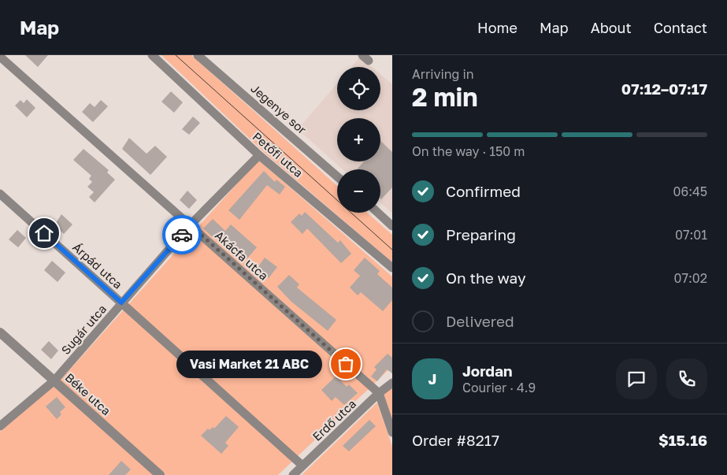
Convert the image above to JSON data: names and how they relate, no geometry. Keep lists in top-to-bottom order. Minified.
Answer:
{"streets":{"street":["Jegenye sor","Petőfi utca","Akácfa utca","Árpád utca","Sugár utca","Béke utca","Erdő utca"]},"crossings":[["Petőfi utca","Sugár utca"],["Akácfa utca","Sugár utca"],["Akácfa utca","Erdő utca"],["Árpád utca","Sugár utca"],["Árpád utca","Erdő utca"],["Sugár utca","Béke utca"]],"places":["Vasi Market 21 ABC"],"page":{"header":"Map","nav":["Home","Map","About","Contact"],"heading":["2 min","Arriving in","07:12–07:17"],"panel":["Jordan","Courier · 4.9","Order #8217","$15.16"],"map_buttons":["+","−"],"bar":"On the way · 150 m","list":[["Confirmed","06:45"],["Preparing","07:01"],["On the way","07:02"],"Delivered"],"bubble":"Vasi Market 21 ABC","round":"J"}}
